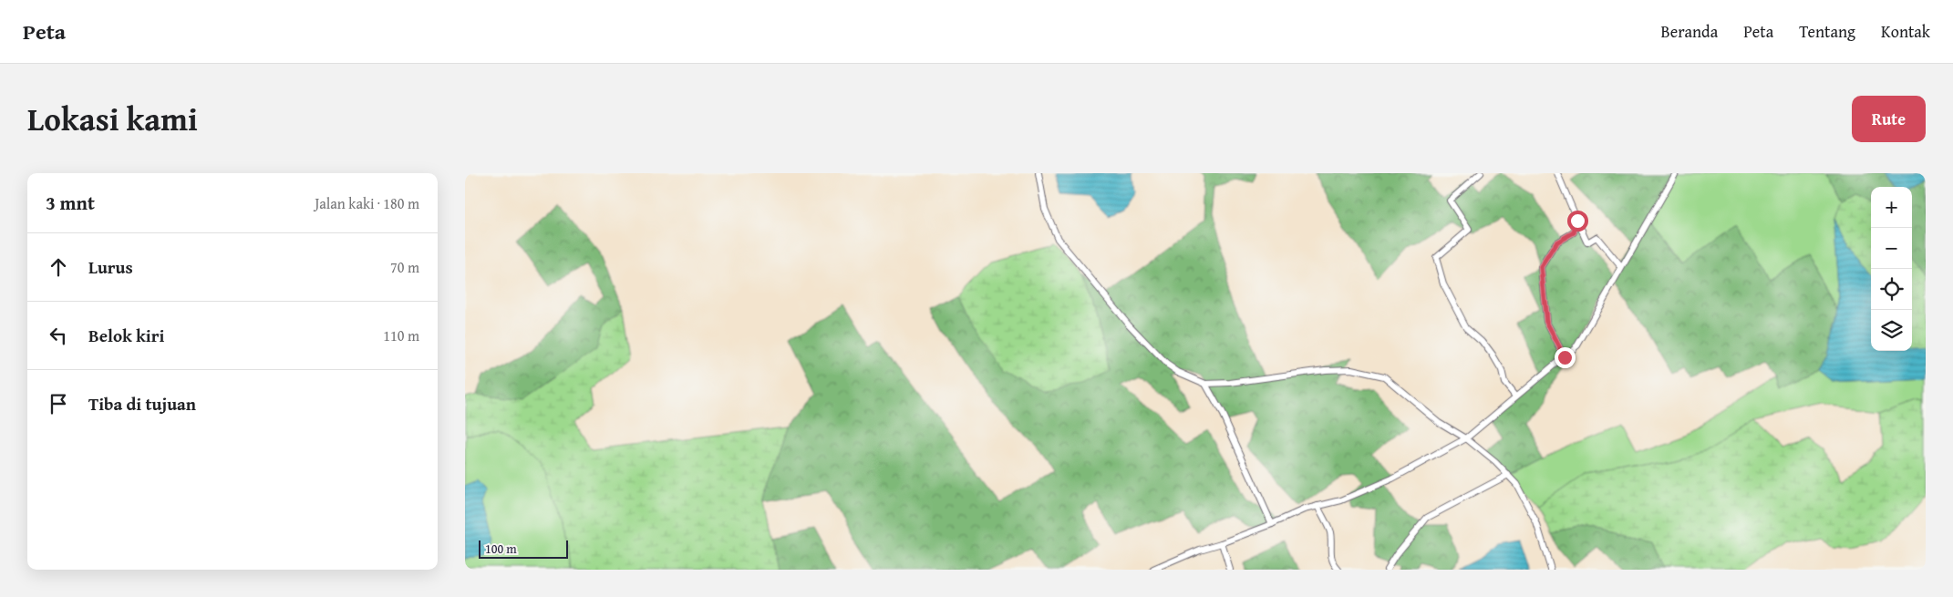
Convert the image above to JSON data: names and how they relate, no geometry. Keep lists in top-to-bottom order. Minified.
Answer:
{"scale_bar":"100 m","page":{"header":"Peta","nav":["Beranda","Peta","Tentang","Kontak"],"title":"Lokasi kami","buttons":"Rute","heading":["3 mnt","Jalan kaki · 180 m"],"map_buttons":["+","−"],"list":[["Lurus","70 m"],["Belok kiri","110 m"],"Tiba di tujuan"],"scale":"100 m"}}
